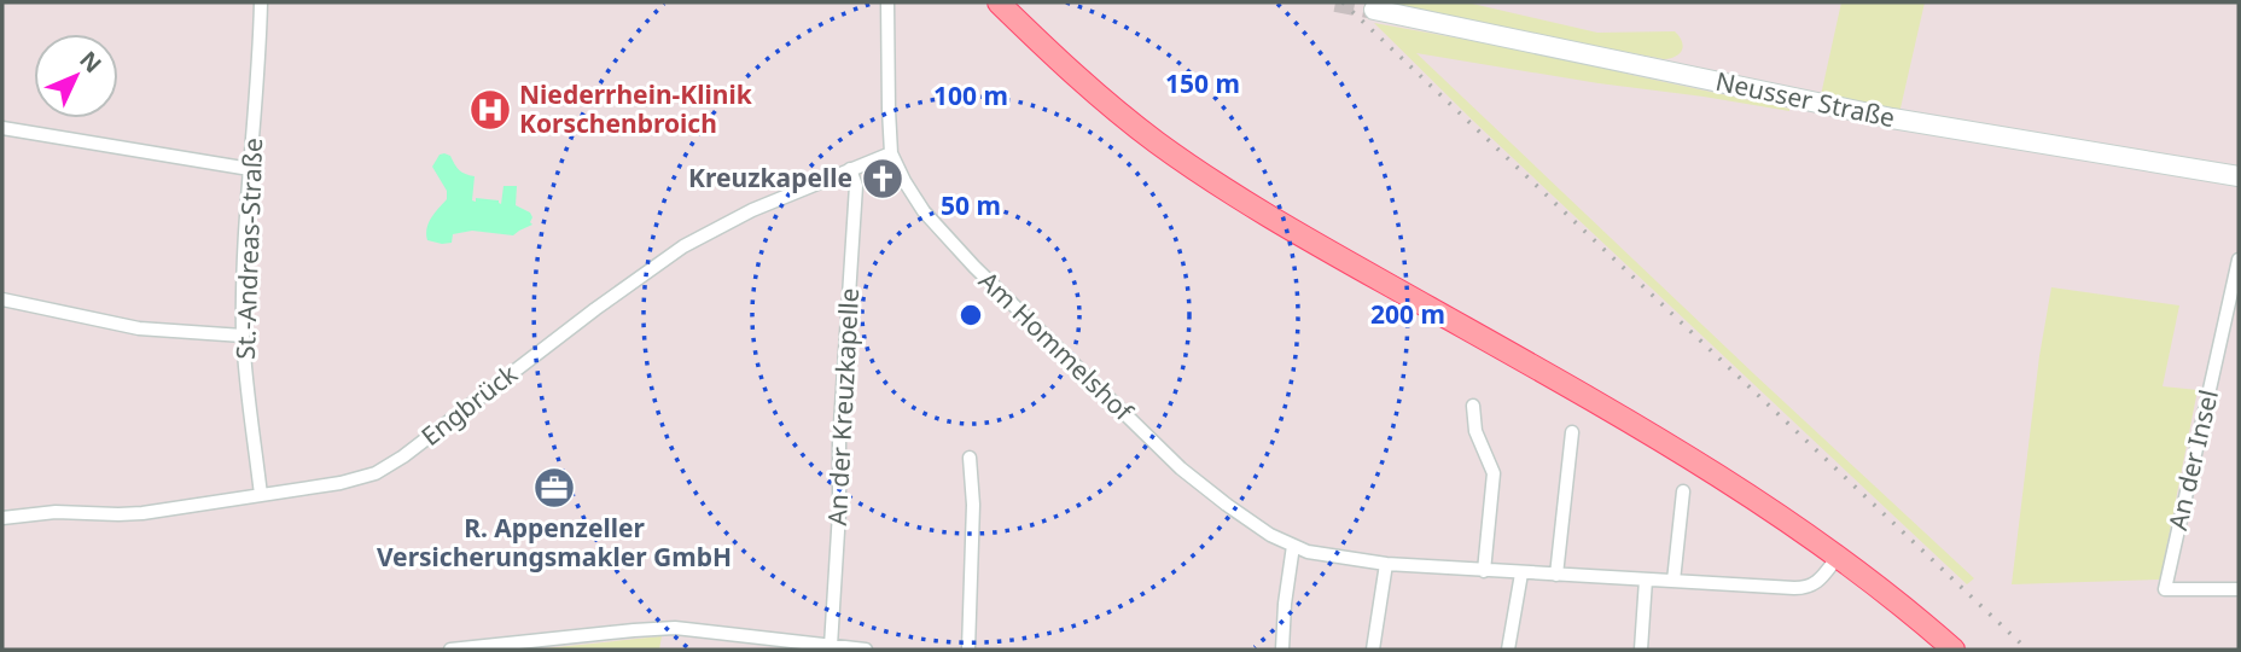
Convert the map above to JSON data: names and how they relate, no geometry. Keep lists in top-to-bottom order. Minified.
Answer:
{"streets":{"street":["Neusser Straße","St.-Andreas-Straße","Am Hommelshof","Engbrück","An der Kreuzkapelle","An der Insel"]},"crossings":[["St.-Andreas-Straße","Engbrück"],["Am Hommelshof","Engbrück"],["Engbrück","An der Kreuzkapelle"]],"places":{"hospital":["Niederrhein-Klinik Korschenbroich"],"church":["Kreuzkapelle"],"office":["R. Appenzeller Versicherungsmakler GmbH"]},"north":"top right","rings":["150 m","100 m","50 m","200 m"]}
